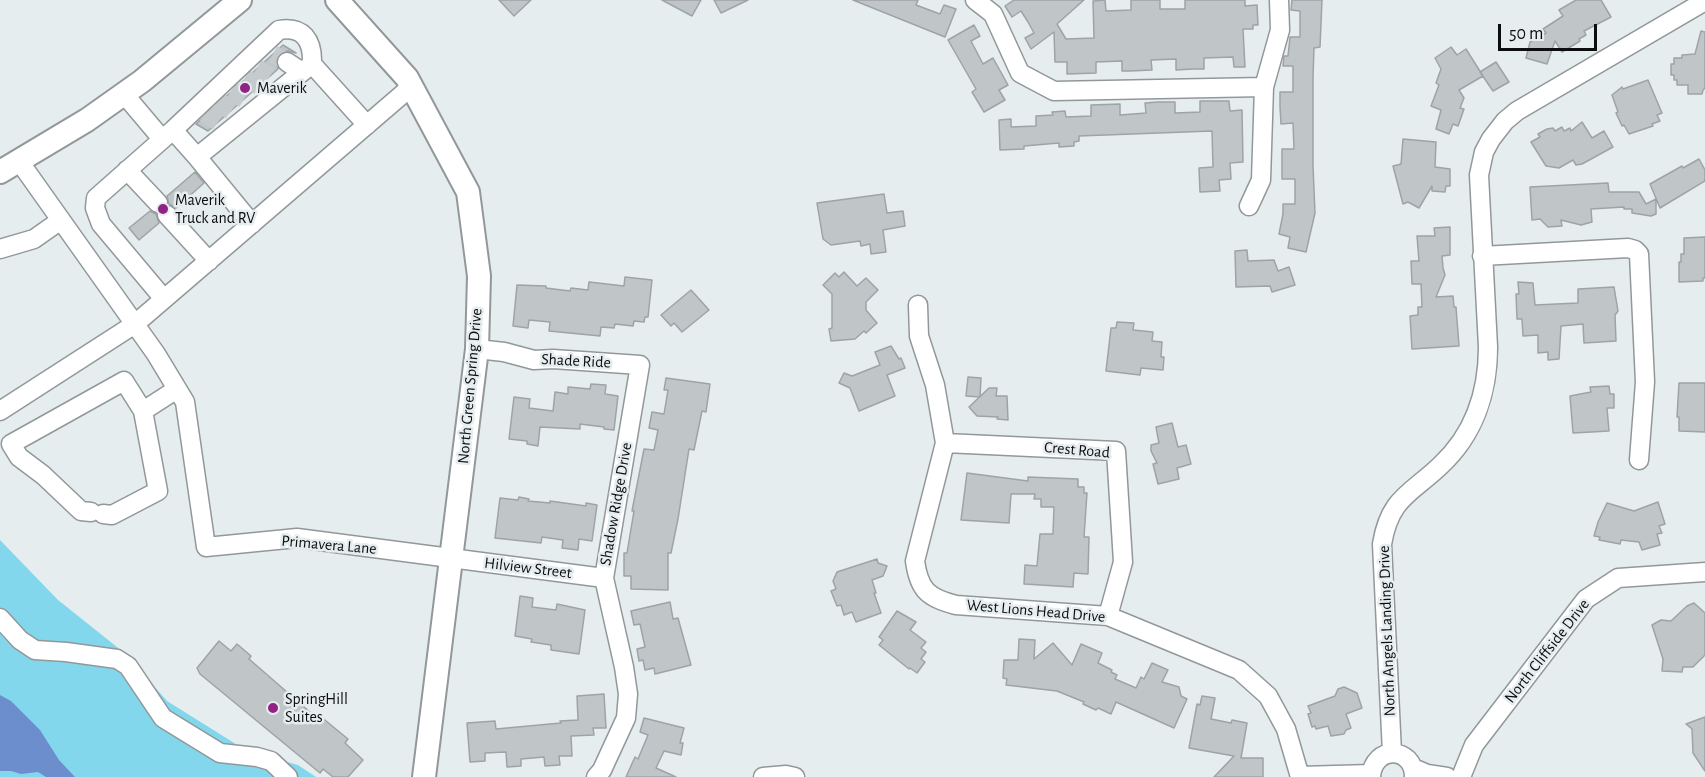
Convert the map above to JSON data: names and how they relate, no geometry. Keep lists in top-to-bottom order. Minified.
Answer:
{"streets":{"main road":["North Green Spring Drive"],"street":["Shade Ride","Crest Road","Shadow Ridge Drive","Primavera Lane","Hilview Street","West Lions Head Drive","North Angels Landing Drive","North Cliffside Drive"]},"crossings":[["Shade Ride","North Green Spring Drive"],["Shade Ride","Shadow Ridge Drive"],["North Green Spring Drive","Primavera Lane"],["North Green Spring Drive","Hilview Street"],["Crest Road","West Lions Head Drive"],["Shadow Ridge Drive","Hilview Street"],["Primavera Lane","Hilview Street"]],"places":["Maverik","Maverik Truck and RV","SpringHill Suites"],"scale_bar":"50 m"}
